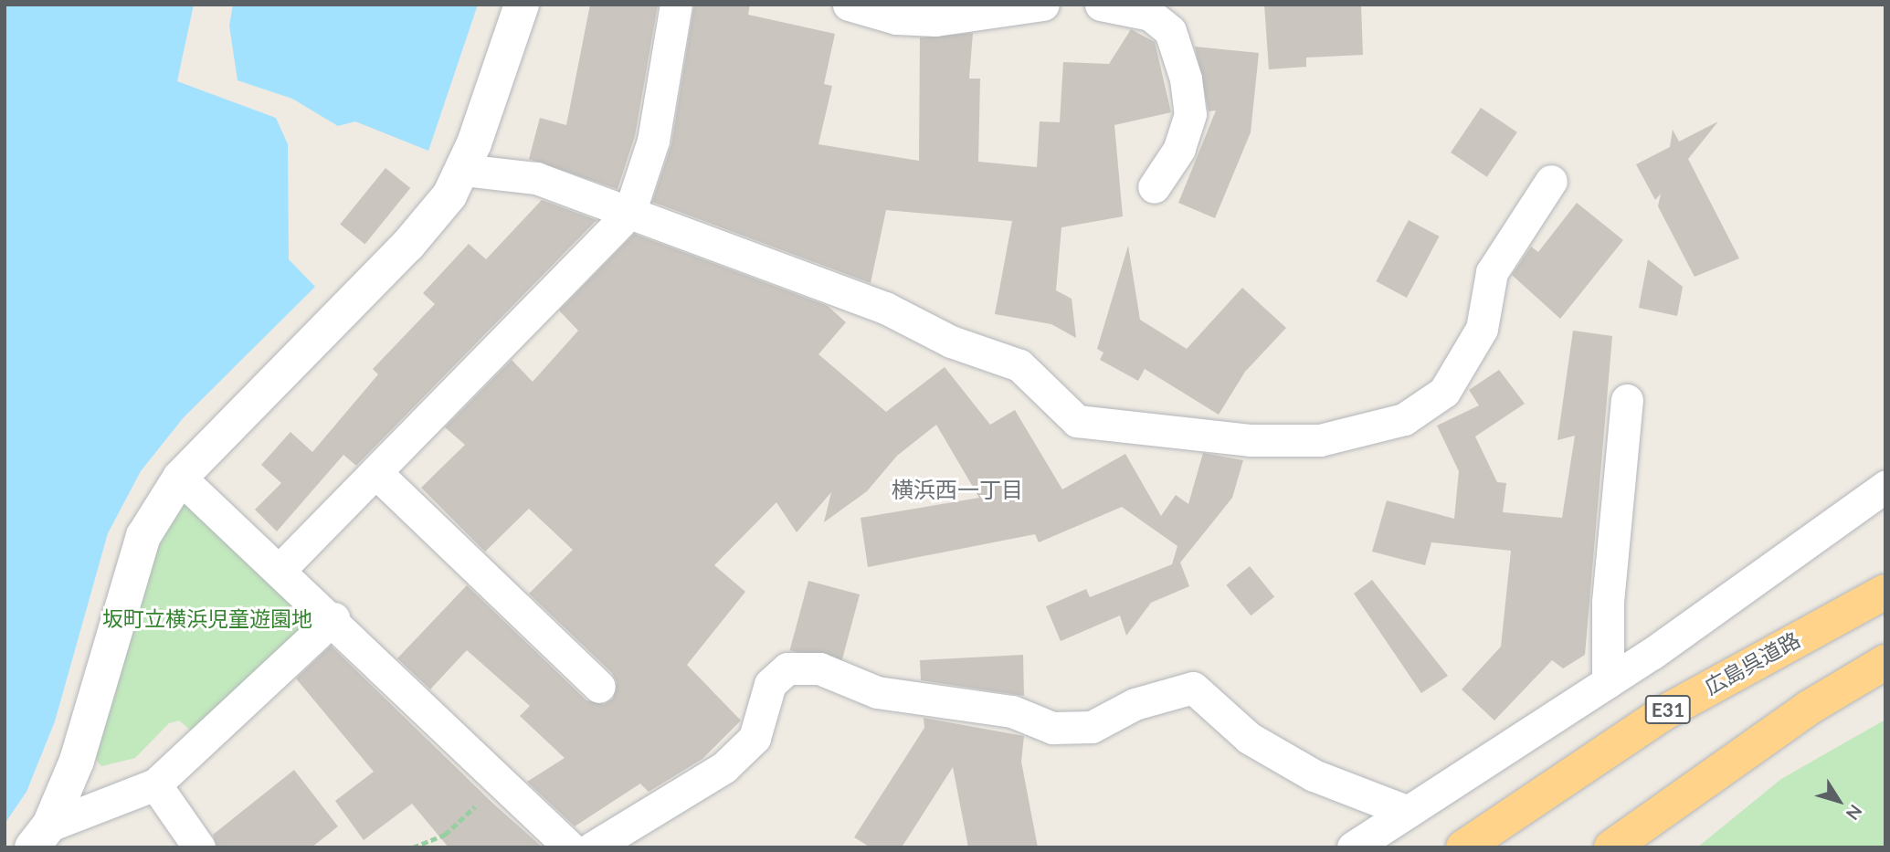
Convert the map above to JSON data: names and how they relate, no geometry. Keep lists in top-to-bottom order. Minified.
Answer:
{"streets":{"highway":["広島呉道路","E31"]},"districts":["横浜西一丁目"],"parks":["坂町立横浜児童遊園地"],"north":"bottom right"}
